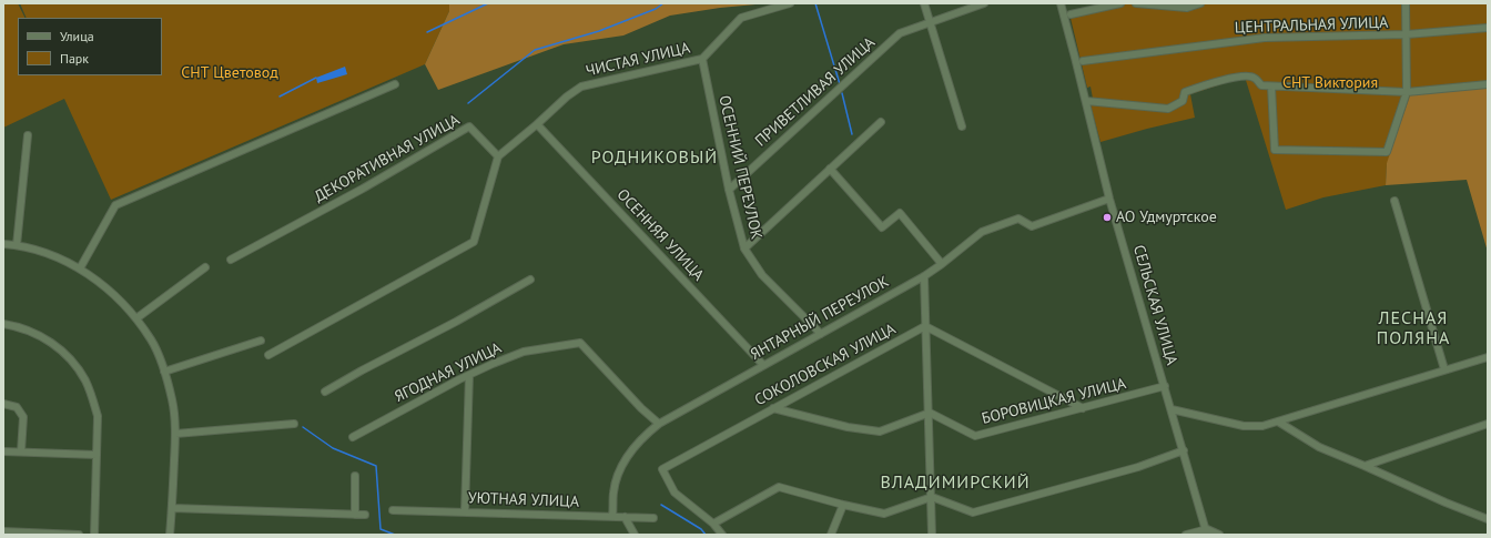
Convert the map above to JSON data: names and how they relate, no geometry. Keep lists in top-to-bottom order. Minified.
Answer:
{"streets":{"street":["ЦЕНТРАЛЬНАЯ УЛИЦА","ЧИСТАЯ УЛИЦА","ПРИВЕТЛИВАЯ УЛИЦА","ДЕКОРАТИВНАЯ УЛИЦА","ОСЕННИЙ ПЕРЕУЛОК","ОСЕННЯЯ УЛИЦА","СЕЛЬСКАЯ УЛИЦА","ЯНТАРНЫЙ ПЕРЕУЛОК","СОКОЛОВСКАЯ УЛИЦА","ЯГОДНАЯ УЛИЦА","БОРОВИЦКАЯ УЛИЦА","УЮТНАЯ УЛИЦА"]},"crossings":[["ЧИСТАЯ УЛИЦА","ДЕКОРАТИВНАЯ УЛИЦА"],["ЧИСТАЯ УЛИЦА","ОСЕННИЙ ПЕРЕУЛОК"],["ЧИСТАЯ УЛИЦА","ОСЕННЯЯ УЛИЦА"],["ПРИВЕТЛИВАЯ УЛИЦА","ОСЕННИЙ ПЕРЕУЛОК"],["ОСЕННИЙ ПЕРЕУЛОК","ЯНТАРНЫЙ ПЕРЕУЛОК"],["ОСЕННЯЯ УЛИЦА","ЯНТАРНЫЙ ПЕРЕУЛОК"],["СЕЛЬСКАЯ УЛИЦА","ЯНТАРНЫЙ ПЕРЕУЛОК"],["СЕЛЬСКАЯ УЛИЦА","БОРОВИЦКАЯ УЛИЦА"],["ЯНТАРНЫЙ ПЕРЕУЛОК","ЯГОДНАЯ УЛИЦА"],["ЯНТАРНЫЙ ПЕРЕУЛОК","УЮТНАЯ УЛИЦА"]],"districts":["РОДНИКОВЫЙ","ЛЕСНАЯ ПОЛЯНА","ВЛАДИМИРСКИЙ"],"parks":["СНТ Цветовод","СНТ Виктория"],"places":["АО Удмуртское"],"legend":["Улица","Парк"]}
